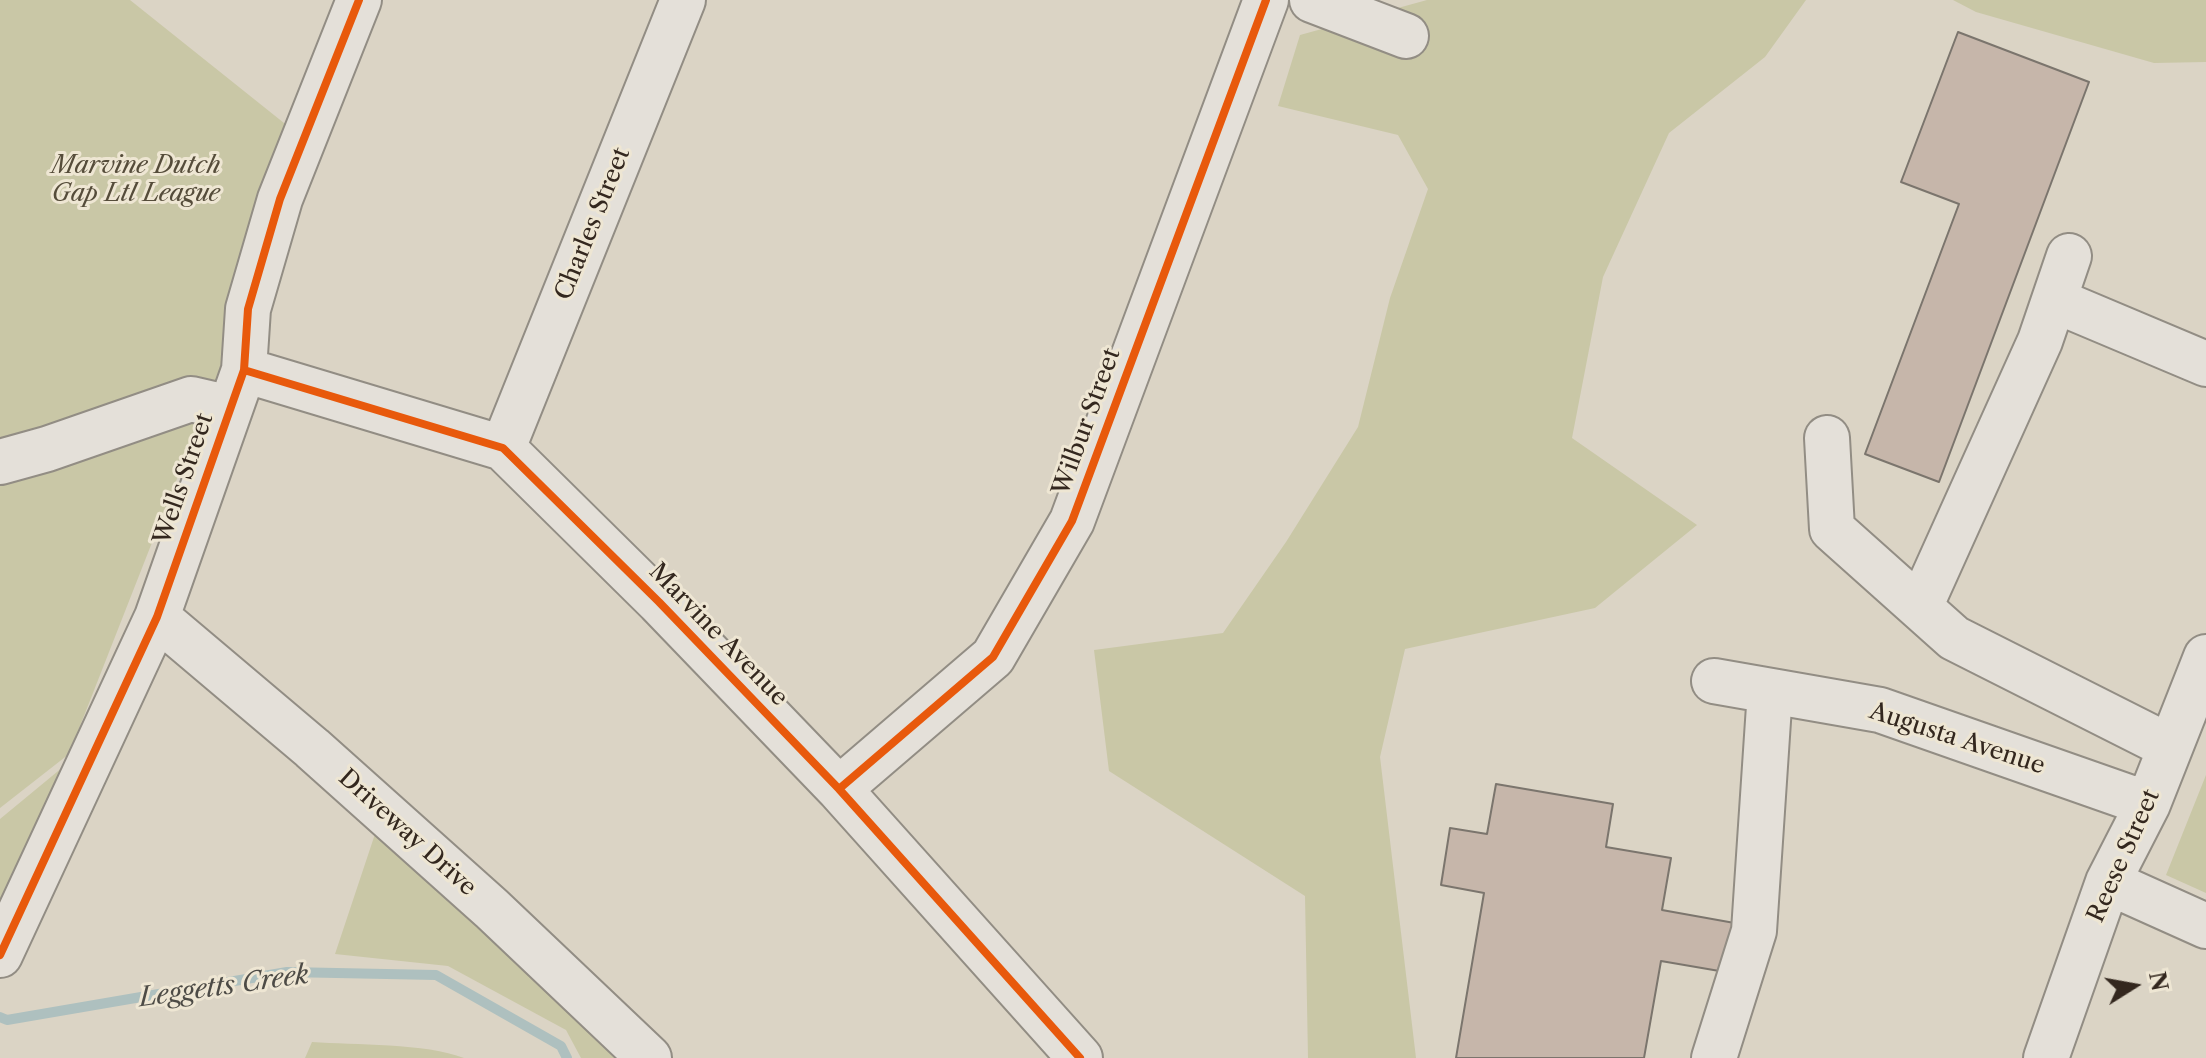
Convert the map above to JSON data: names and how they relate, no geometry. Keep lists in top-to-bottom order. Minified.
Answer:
{"streets":{"street":["Charles Street","Wilbur Street","Wells Street","Marvine Avenue","Augusta Avenue","Driveway Drive","Reese Street"]},"crossings":[["Charles Street","Marvine Avenue"],["Wilbur Street","Marvine Avenue"],["Wells Street","Marvine Avenue"],["Wells Street","Driveway Drive"],["Augusta Avenue","Reese Street"]],"water":["Leggetts Creek"],"parks":["Marvine Dutch Gap Ltl League"],"north":"right"}
